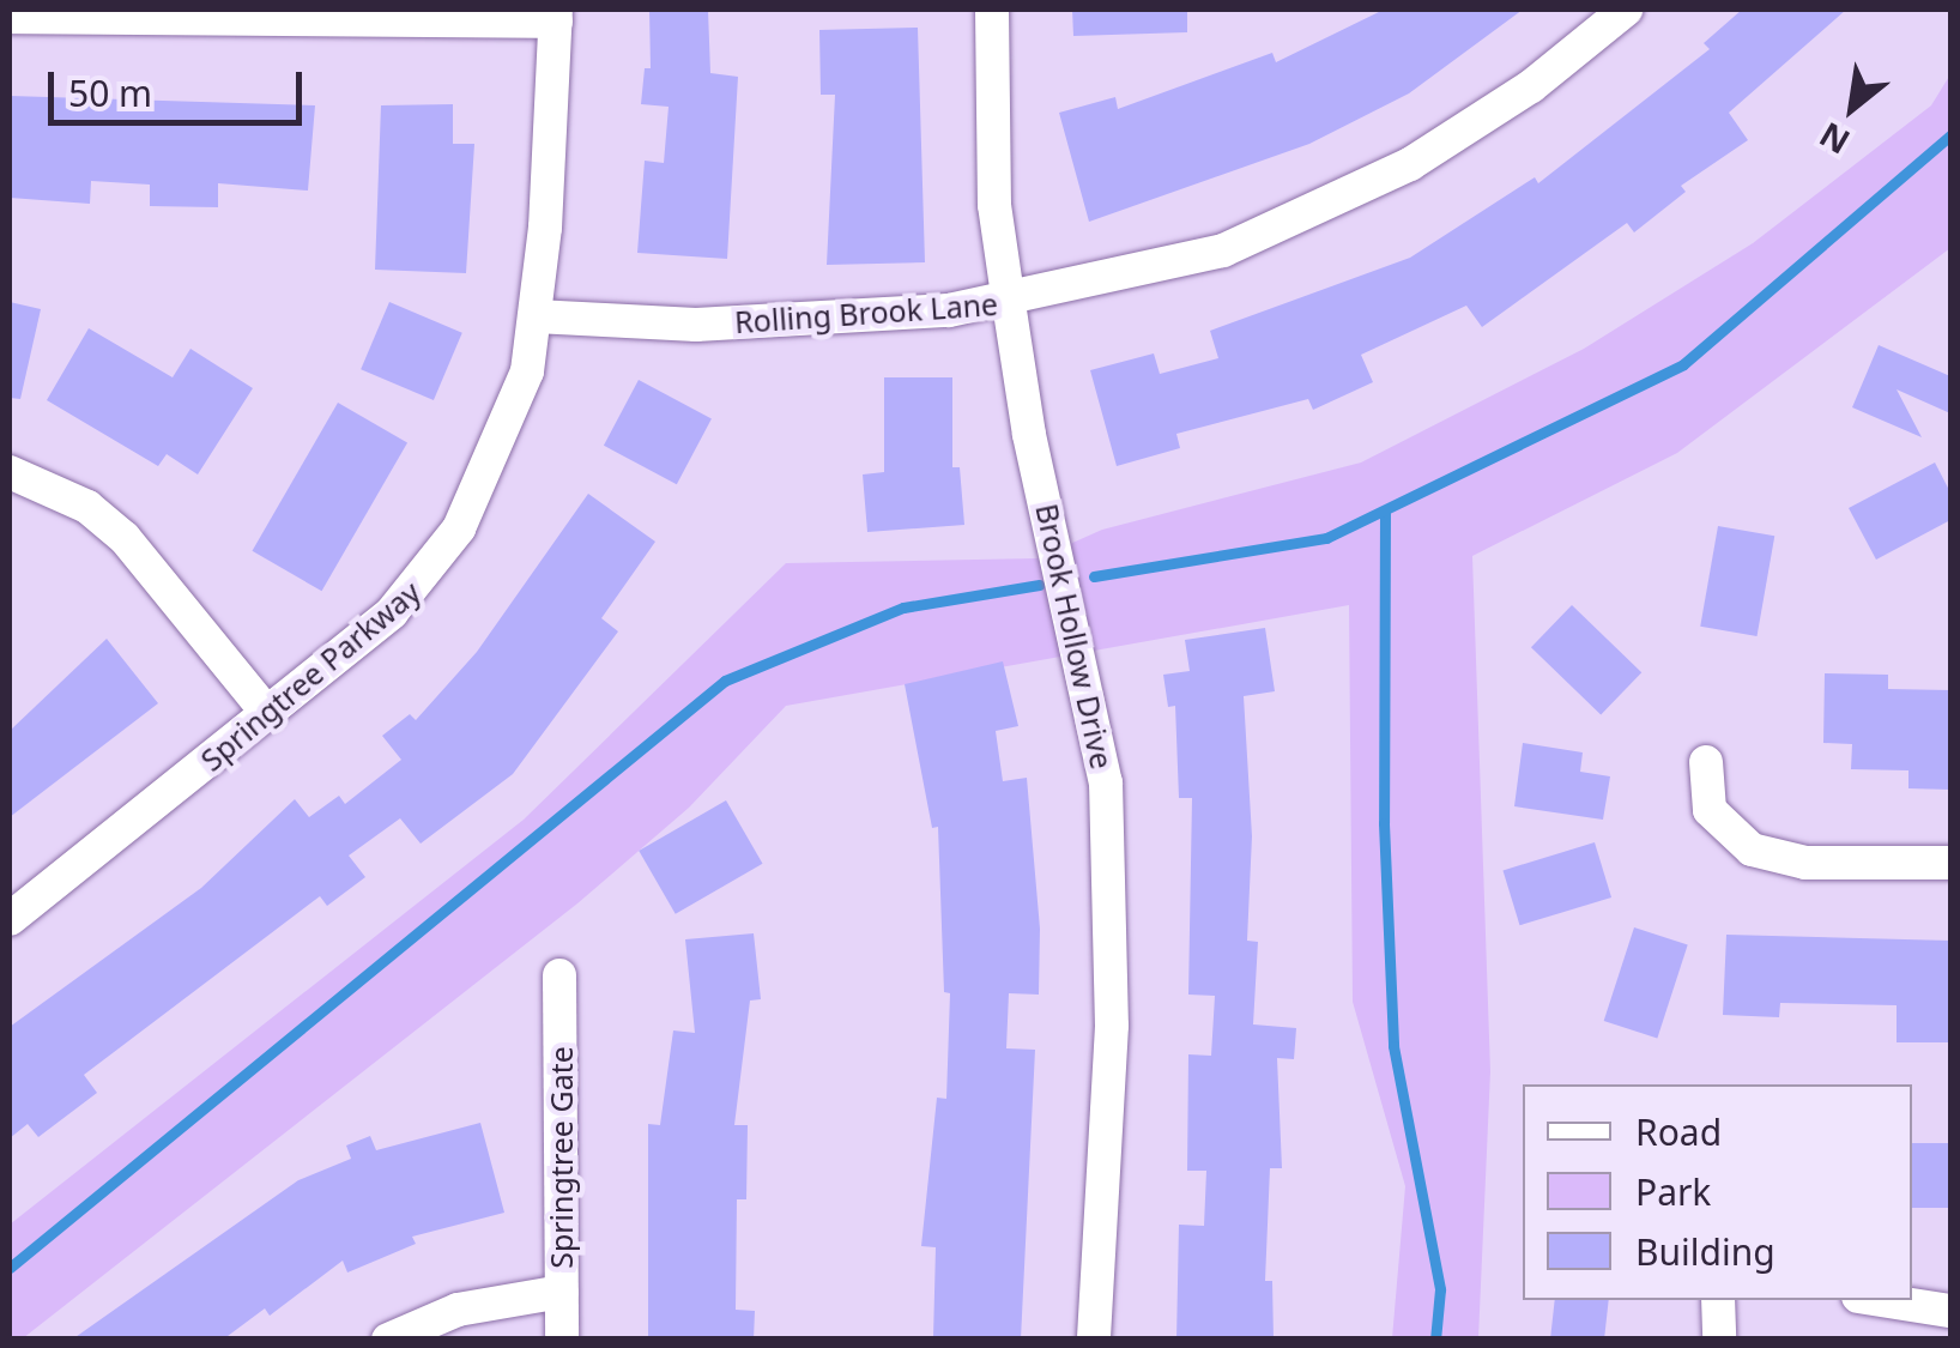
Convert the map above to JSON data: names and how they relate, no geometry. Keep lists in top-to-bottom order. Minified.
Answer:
{"streets":{"street":["Rolling Brook Lane","Brook Hollow Drive","Springtree Parkway","Springtree Gate"]},"crossings":[["Rolling Brook Lane","Brook Hollow Drive"],["Rolling Brook Lane","Springtree Parkway"]],"legend":["Road","Park","Building"],"scale_bar":"50 m","north":"bottom left"}
